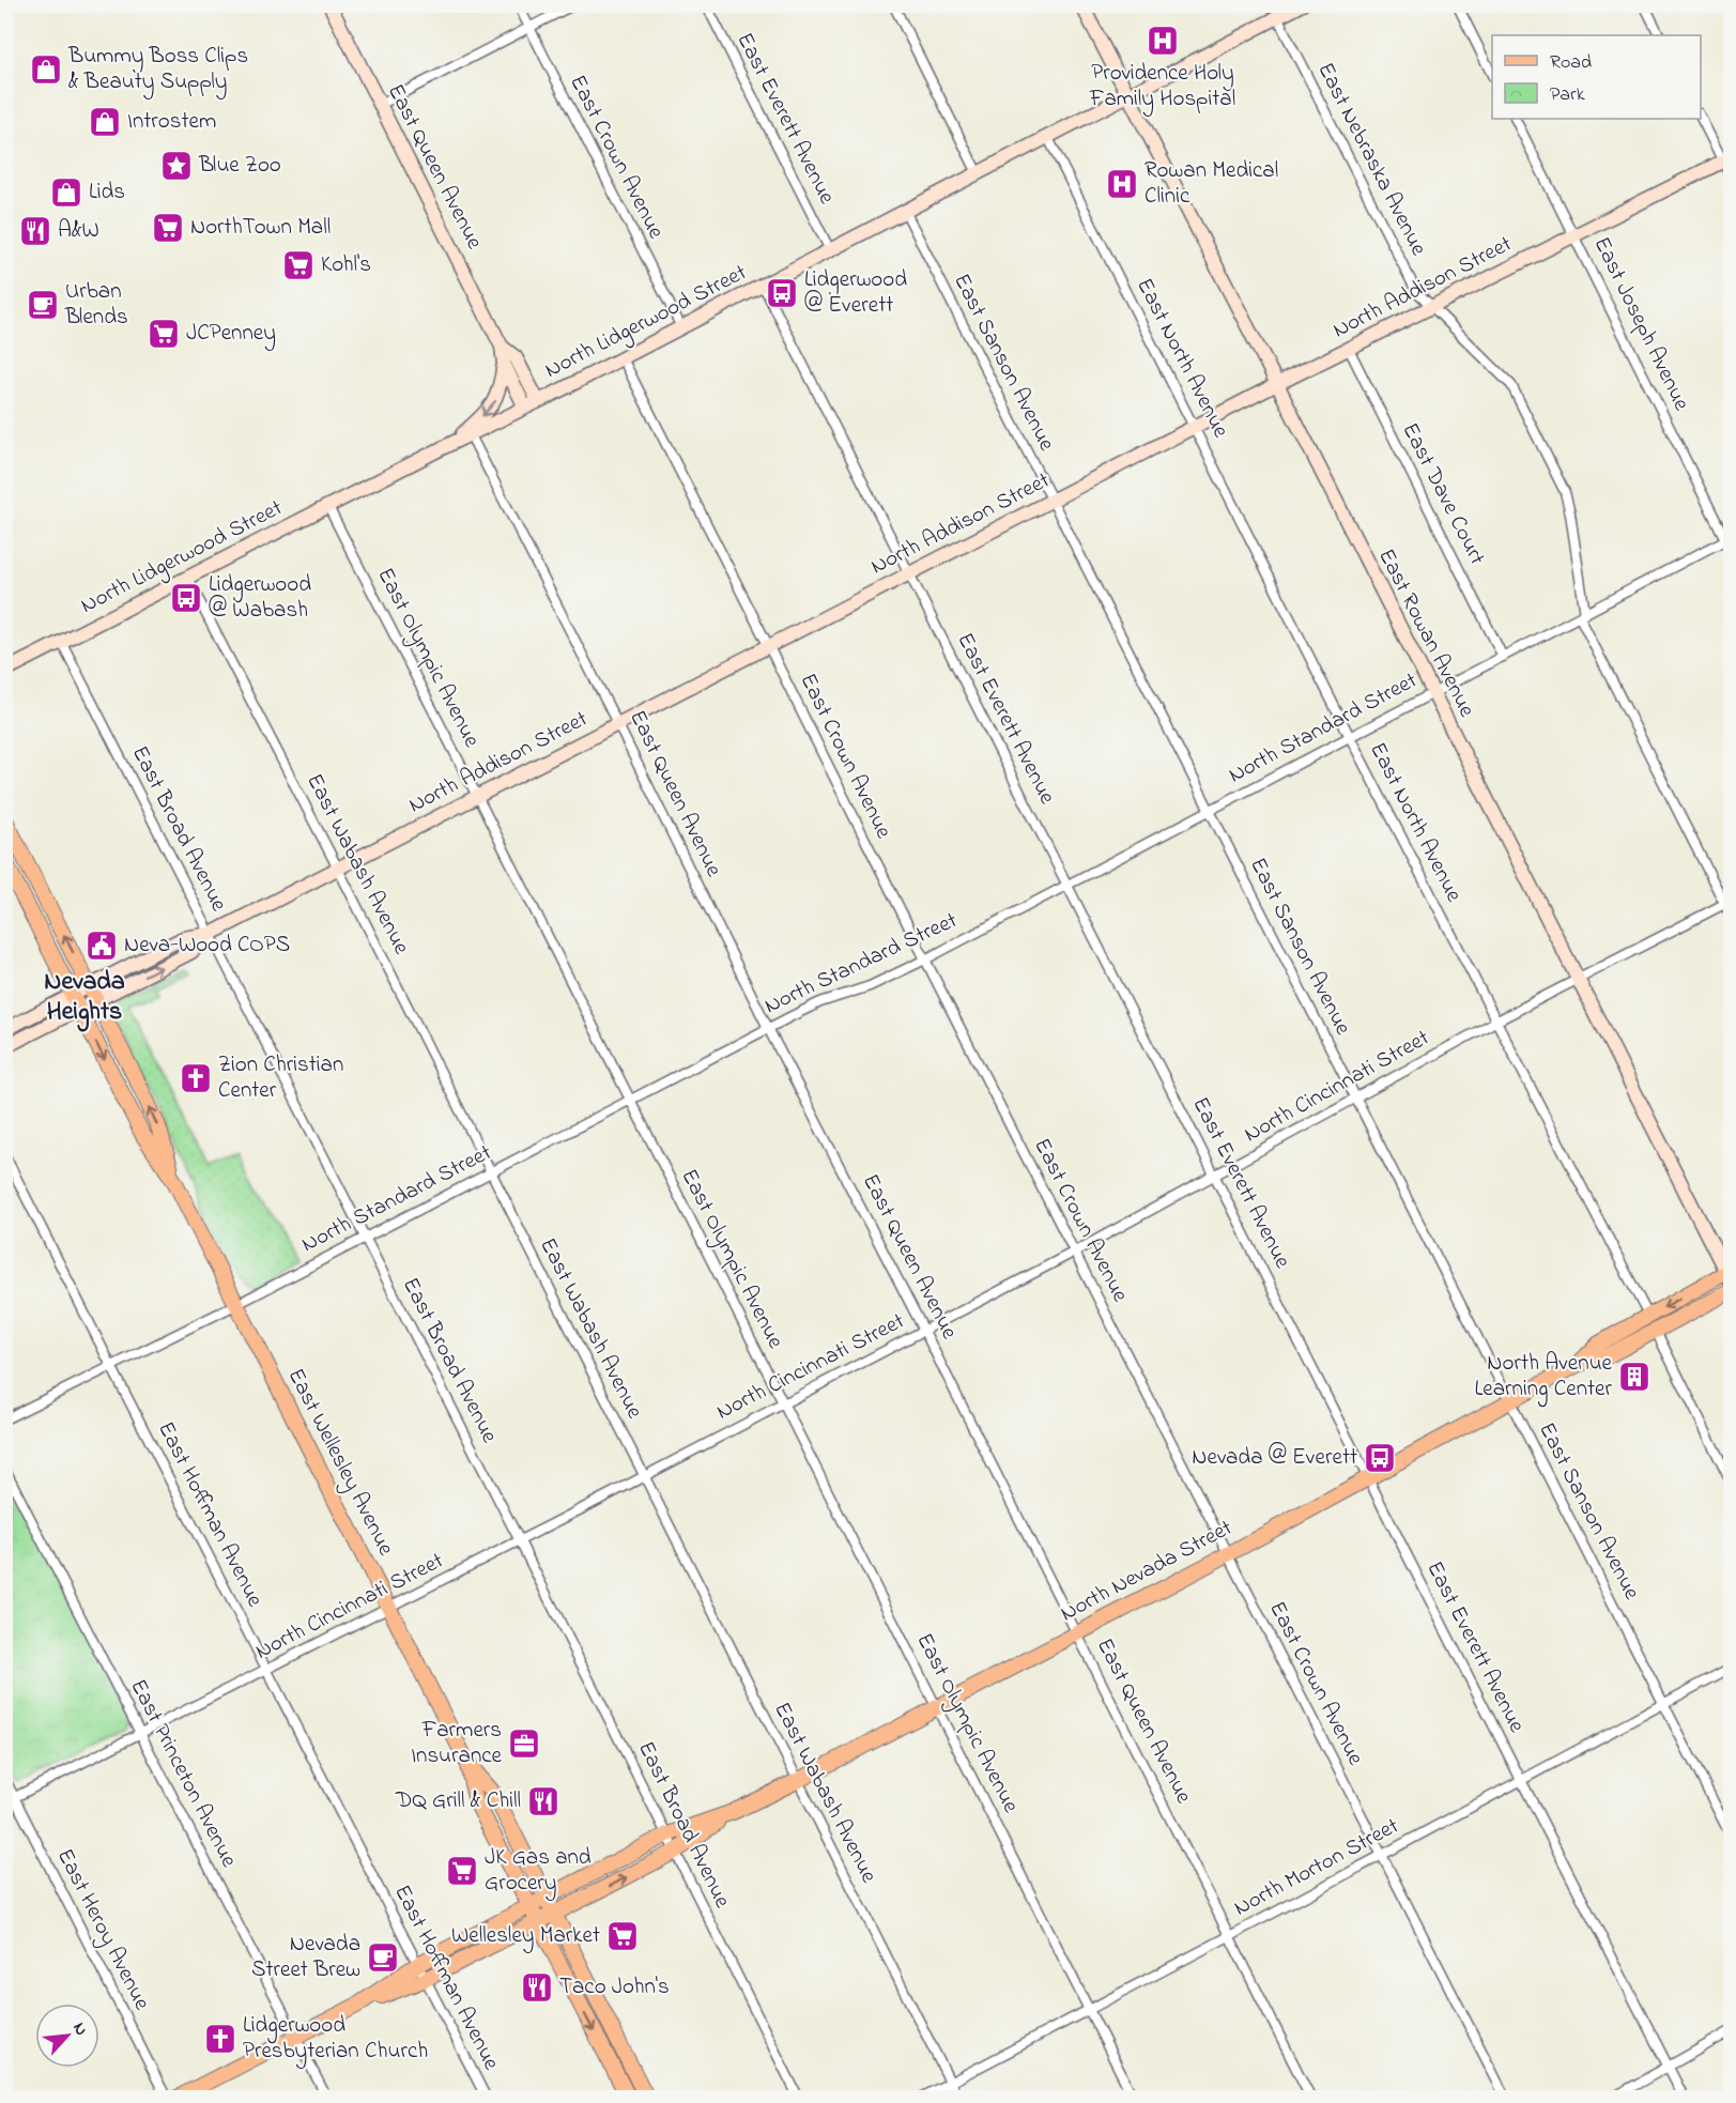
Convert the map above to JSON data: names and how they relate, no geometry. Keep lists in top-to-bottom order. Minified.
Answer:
{"streets":{"main road":["East Wellesley Avenue","North Nevada Street"],"street":["East Everett Avenue","East Crown Avenue","East Nebraska Avenue","East Queen Avenue","North Addison Street","North Lidgerwood Street","East Joseph Avenue","East North Avenue","East Sanson Avenue","East Dave Court","East Rowan Avenue","East Olympic Avenue","North Standard Street","East Broad Avenue","East Wabash Avenue","North Cincinnati Street","East Hoffman Avenue","East Princeton Avenue","North Morton Street","East Heroy Avenue"]},"crossings":[["East Everett Avenue","North Addison Street"],["East Everett Avenue","North Lidgerwood Street"],["East Everett Avenue","North Standard Street"],["East Everett Avenue","North Cincinnati Street"],["East Everett Avenue","North Nevada Street"],["East Everett Avenue","North Morton Street"],["East Crown Avenue","North Addison Street"],["East Crown Avenue","North Lidgerwood Street"],["East Crown Avenue","North Standard Street"],["East Crown Avenue","North Cincinnati Street"],["East Crown Avenue","North Nevada Street"],["East Crown Avenue","North Morton Street"],["East Nebraska Avenue","North Addison Street"],["East Nebraska Avenue","North Lidgerwood Street"],["East Nebraska Avenue","North Standard Street"],["East Nebraska Avenue","North Cincinnati Street"],["East Queen Avenue","North Addison Street"],["East Queen Avenue","North Lidgerwood Street"],["East Queen Avenue","North Standard Street"],["East Queen Avenue","North Cincinnati Street"],["East Queen Avenue","North Nevada Street"],["East Queen Avenue","North Morton Street"],["North Addison Street","East Joseph Avenue"],["North Addison Street","East North Avenue"],["North Addison Street","East Sanson Avenue"],["North Addison Street","East Dave Court"],["North Addison Street","East Rowan Avenue"],["North Addison Street","East Olympic Avenue"],["North Addison Street","East Broad Avenue"],["North Addison Street","East Wabash Avenue"],["North Addison Street","East Wellesley Avenue"],["North Lidgerwood Street","East North Avenue"],["North Lidgerwood Street","East Sanson Avenue"],["North Lidgerwood Street","East Rowan Avenue"],["North Lidgerwood Street","East Olympic Avenue"],["North Lidgerwood Street","East Broad Avenue"],["North Lidgerwood Street","East Wabash Avenue"],["East Joseph Avenue","North Standard Street"],["East North Avenue","North Standard Street"],["East North Avenue","North Cincinnati Street"],["East North Avenue","North Nevada Street"],["East Sanson Avenue","North Standard Street"],["East Sanson Avenue","North Cincinnati Street"],["East Sanson Avenue","North Nevada Street"],["East Sanson Avenue","North Morton Street"],["East Dave Court","North Standard Street"],["East Rowan Avenue","North Standard Street"],["East Rowan Avenue","North Cincinnati Street"],["East Rowan Avenue","North Nevada Street"],["East Olympic Avenue","North Standard Street"],["East Olympic Avenue","North Cincinnati Street"],["East Olympic Avenue","North Nevada Street"],["East Olympic Avenue","North Morton Street"],["North Standard Street","East Broad Avenue"],["North Standard Street","East Wabash Avenue"],["North Standard Street","East Wellesley Avenue"],["North Standard Street","East Hoffman Avenue"],["East Broad Avenue","North Cincinnati Street"],["East Broad Avenue","North Nevada Street"],["East Wabash Avenue","North Cincinnati Street"],["East Wabash Avenue","North Nevada Street"],["East Wabash Avenue","North Morton Street"],["North Cincinnati Street","East Wellesley Avenue"],["North Cincinnati Street","East Hoffman Avenue"],["North Cincinnati Street","East Princeton Avenue"],["North Cincinnati Street","East Heroy Avenue"],["East Wellesley Avenue","North Nevada Street"],["East Hoffman Avenue","North Nevada Street"],["North Nevada Street","East Princeton Avenue"]],"districts":["Nevada Heights"],"places":{"hospital":["Providence Holy Family Hospital","Rowan Medical Clinic"],"shop":["Bummy Boss Clips & Beauty Supply","Introstem","Lids"],"place":["Blue Zoo"],"supermarket":["NorthTown Mall","Kohl's","JCPenney","JK Gas and Grocery","Wellesley Market"],"restaurant":["A&W","DQ Grill & Chill","Taco John's"],"bus stop":["Lidgerwood @ Everett","Lidgerwood @ Wabash","Nevada @ Everett"],"cafe":["Urban Blends","Nevada Street Brew"],"public building":["Neva-Wood COPS"],"church":["Zion Christian Center","Lidgerwood Presbyterian Church"],"building":["North Avenue Learning Center"],"office":["Farmers Insurance"]},"legend":["Road","Park"],"north":"top right"}
